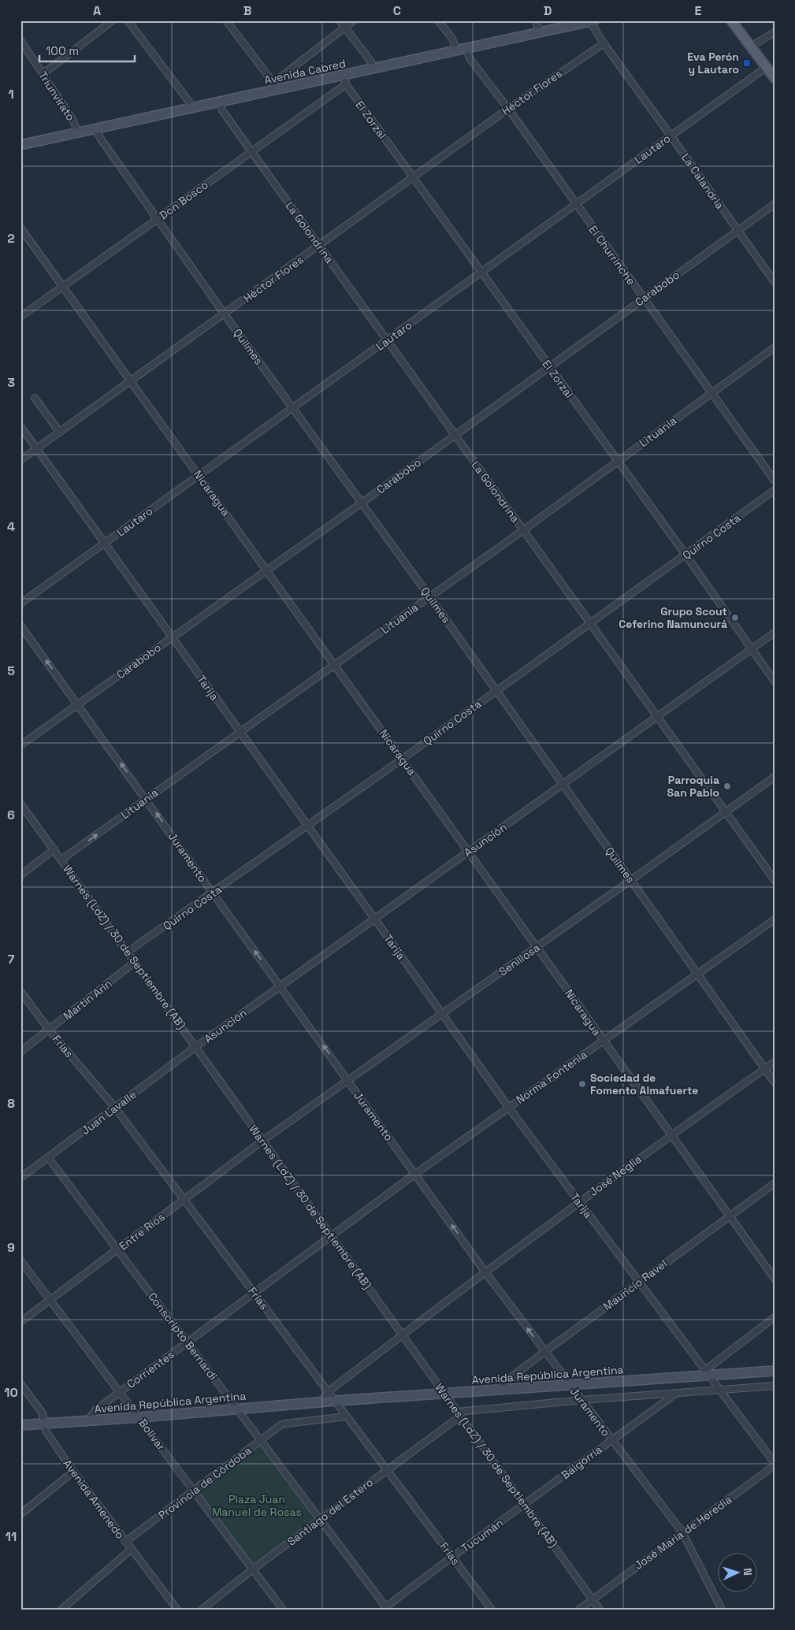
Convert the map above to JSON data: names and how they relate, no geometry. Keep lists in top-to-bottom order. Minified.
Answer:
{"streets":{"main road":["Avenida Cabred","Avenida República Argentina"],"street":["Héctor Flores","Triunvirato","El Zorzal","Lautaro","La Calandria","Don Bosco","La Golondrina","El Churrinche","Carabobo","Quilmes","Lituania","Nicaragua","Quirno Costa","Tarija","Asunción","Juramento","Warnes (LdZ) / 30 de Septiembre (AB)","Senillosa","Martín Arin","Frías","Norma Fontenla","Juan Lavalle","José Neglia","Entre Ríos","Mauricio Ravel","Conscripto Bernardi","Corrientes","Bolívar","Baigorria","Provincia de Córdoba","Avenida Amenedo","Santiago del Estero","José María de Heredia","Tucumán"]},"crossings":[["Avenida Cabred","Triunvirato"],["Avenida Cabred","El Zorzal"],["Avenida Cabred","La Calandria"],["Avenida Cabred","Don Bosco"],["Avenida Cabred","La Golondrina"],["Avenida Cabred","El Churrinche"],["Avenida Cabred","Quilmes"],["Héctor Flores","El Zorzal"],["Héctor Flores","La Calandria"],["Héctor Flores","La Golondrina"],["Héctor Flores","El Churrinche"],["Héctor Flores","Quilmes"],["Héctor Flores","Nicaragua"],["Héctor Flores","Tarija"],["El Zorzal","Lautaro"],["El Zorzal","Don Bosco"],["El Zorzal","Carabobo"],["El Zorzal","Lituania"],["El Zorzal","Quirno Costa"],["El Zorzal","Asunción"],["Lautaro","La Calandria"],["Lautaro","La Golondrina"],["Lautaro","El Churrinche"],["Lautaro","Quilmes"],["Lautaro","Nicaragua"],["Lautaro","Tarija"],["La Calandria","Carabobo"],["Don Bosco","La Golondrina"],["Don Bosco","Quilmes"],["Don Bosco","Nicaragua"],["La Golondrina","Carabobo"],["La Golondrina","Lituania"],["La Golondrina","Quirno Costa"],["La Golondrina","Asunción"],["La Golondrina","Senillosa"],["El Churrinche","Carabobo"],["El Churrinche","Lituania"],["Carabobo","Quilmes"],["Carabobo","Nicaragua"],["Carabobo","Tarija"],["Carabobo","Juramento"],["Quilmes","Lituania"],["Quilmes","Quirno Costa"],["Quilmes","Asunción"],["Quilmes","Senillosa"],["Quilmes","Norma Fontenla"],["Quilmes","José Neglia"],["Lituania","Nicaragua"],["Lituania","Tarija"],["Lituania","Juramento"],["Lituania","Warnes (LdZ) / 30 de Septiembre (AB)"],["Nicaragua","Quirno Costa"],["Nicaragua","Asunción"],["Nicaragua","Senillosa"],["Nicaragua","Norma Fontenla"],["Nicaragua","José Neglia"],["Nicaragua","Mauricio Ravel"],["Quirno Costa","Tarija"],["Quirno Costa","Juramento"],["Quirno Costa","Warnes (LdZ) / 30 de Septiembre (AB)"],["Tarija","Asunción"],["Tarija","Senillosa"],["Tarija","Norma Fontenla"],["Tarija","José Neglia"],["Tarija","Mauricio Ravel"],["Tarija","Avenida República Argentina"],["Tarija","José María de Heredia"],["Asunción","Juramento"],["Asunción","Warnes (LdZ) / 30 de Septiembre (AB)"],["Asunción","Juan Lavalle"],["Juramento","Senillosa"],["Juramento","Norma Fontenla"],["Juramento","José Neglia"],["Juramento","Mauricio Ravel"],["Juramento","Avenida República Argentina"],["Juramento","Baigorria"],["Juramento","José María de Heredia"],["Warnes (LdZ) / 30 de Septiembre (AB)","Senillosa"],["Warnes (LdZ) / 30 de Septiembre (AB)","Martín Arin"],["Warnes (LdZ) / 30 de Septiembre (AB)","Norma Fontenla"],["Warnes (LdZ) / 30 de Septiembre (AB)","Juan Lavalle"],["Warnes (LdZ) / 30 de Septiembre (AB)","José Neglia"],["Warnes (LdZ) / 30 de Septiembre (AB)","Entre Ríos"],["Warnes (LdZ) / 30 de Septiembre (AB)","Corrientes"],["Warnes (LdZ) / 30 de Septiembre (AB)","Avenida República Argentina"],["Warnes (LdZ) / 30 de Septiembre (AB)","Baigorria"],["Warnes (LdZ) / 30 de Septiembre (AB)","Santiago del Estero"],["Warnes (LdZ) / 30 de Septiembre (AB)","José María de Heredia"],["Warnes (LdZ) / 30 de Septiembre (AB)","Tucumán"],["Senillosa","Entre Ríos"],["Martín Arin","Frías"],["Frías","Juan Lavalle"],["Frías","Entre Ríos"],["Frías","Corrientes"],["Frías","Avenida República Argentina"],["Frías","Provincia de Córdoba"],["Frías","Santiago del Estero"],["Frías","Tucumán"],["Norma Fontenla","Corrientes"],["Juan Lavalle","Conscripto Bernardi"],["Entre Ríos","Conscripto Bernardi"],["Entre Ríos","Bolívar"],["Mauricio Ravel","Avenida República Argentina"],["Conscripto Bernardi","Corrientes"],["Conscripto Bernardi","Avenida República Argentina"],["Conscripto Bernardi","Provincia de Córdoba"],["Conscripto Bernardi","Santiago del Estero"],["Conscripto Bernardi","Tucumán"],["Corrientes","Avenida República Argentina"],["Corrientes","Bolívar"],["Avenida República Argentina","Bolívar"],["Avenida República Argentina","Avenida Amenedo"],["Bolívar","Provincia de Córdoba"],["Bolívar","Santiago del Estero"],["Baigorria","Tucumán"],["Provincia de Córdoba","Avenida Amenedo"]],"one_way":["Juramento"],"parks":["Plaza Juan Manuel de Rosas"],"places":{"transit":["Eva Perón y Lautaro"],"other":["Grupo Scout Ceferino Namuncurá","Parroquia San Pablo","Sociedad de Fomento Almafuerte"]},"scale_bar":"100 m","north":"right","grid":{"columns":["A","B","C","D","E"],"rows":["1","2","3","4","5","6","7","8","9","10","11"]}}
